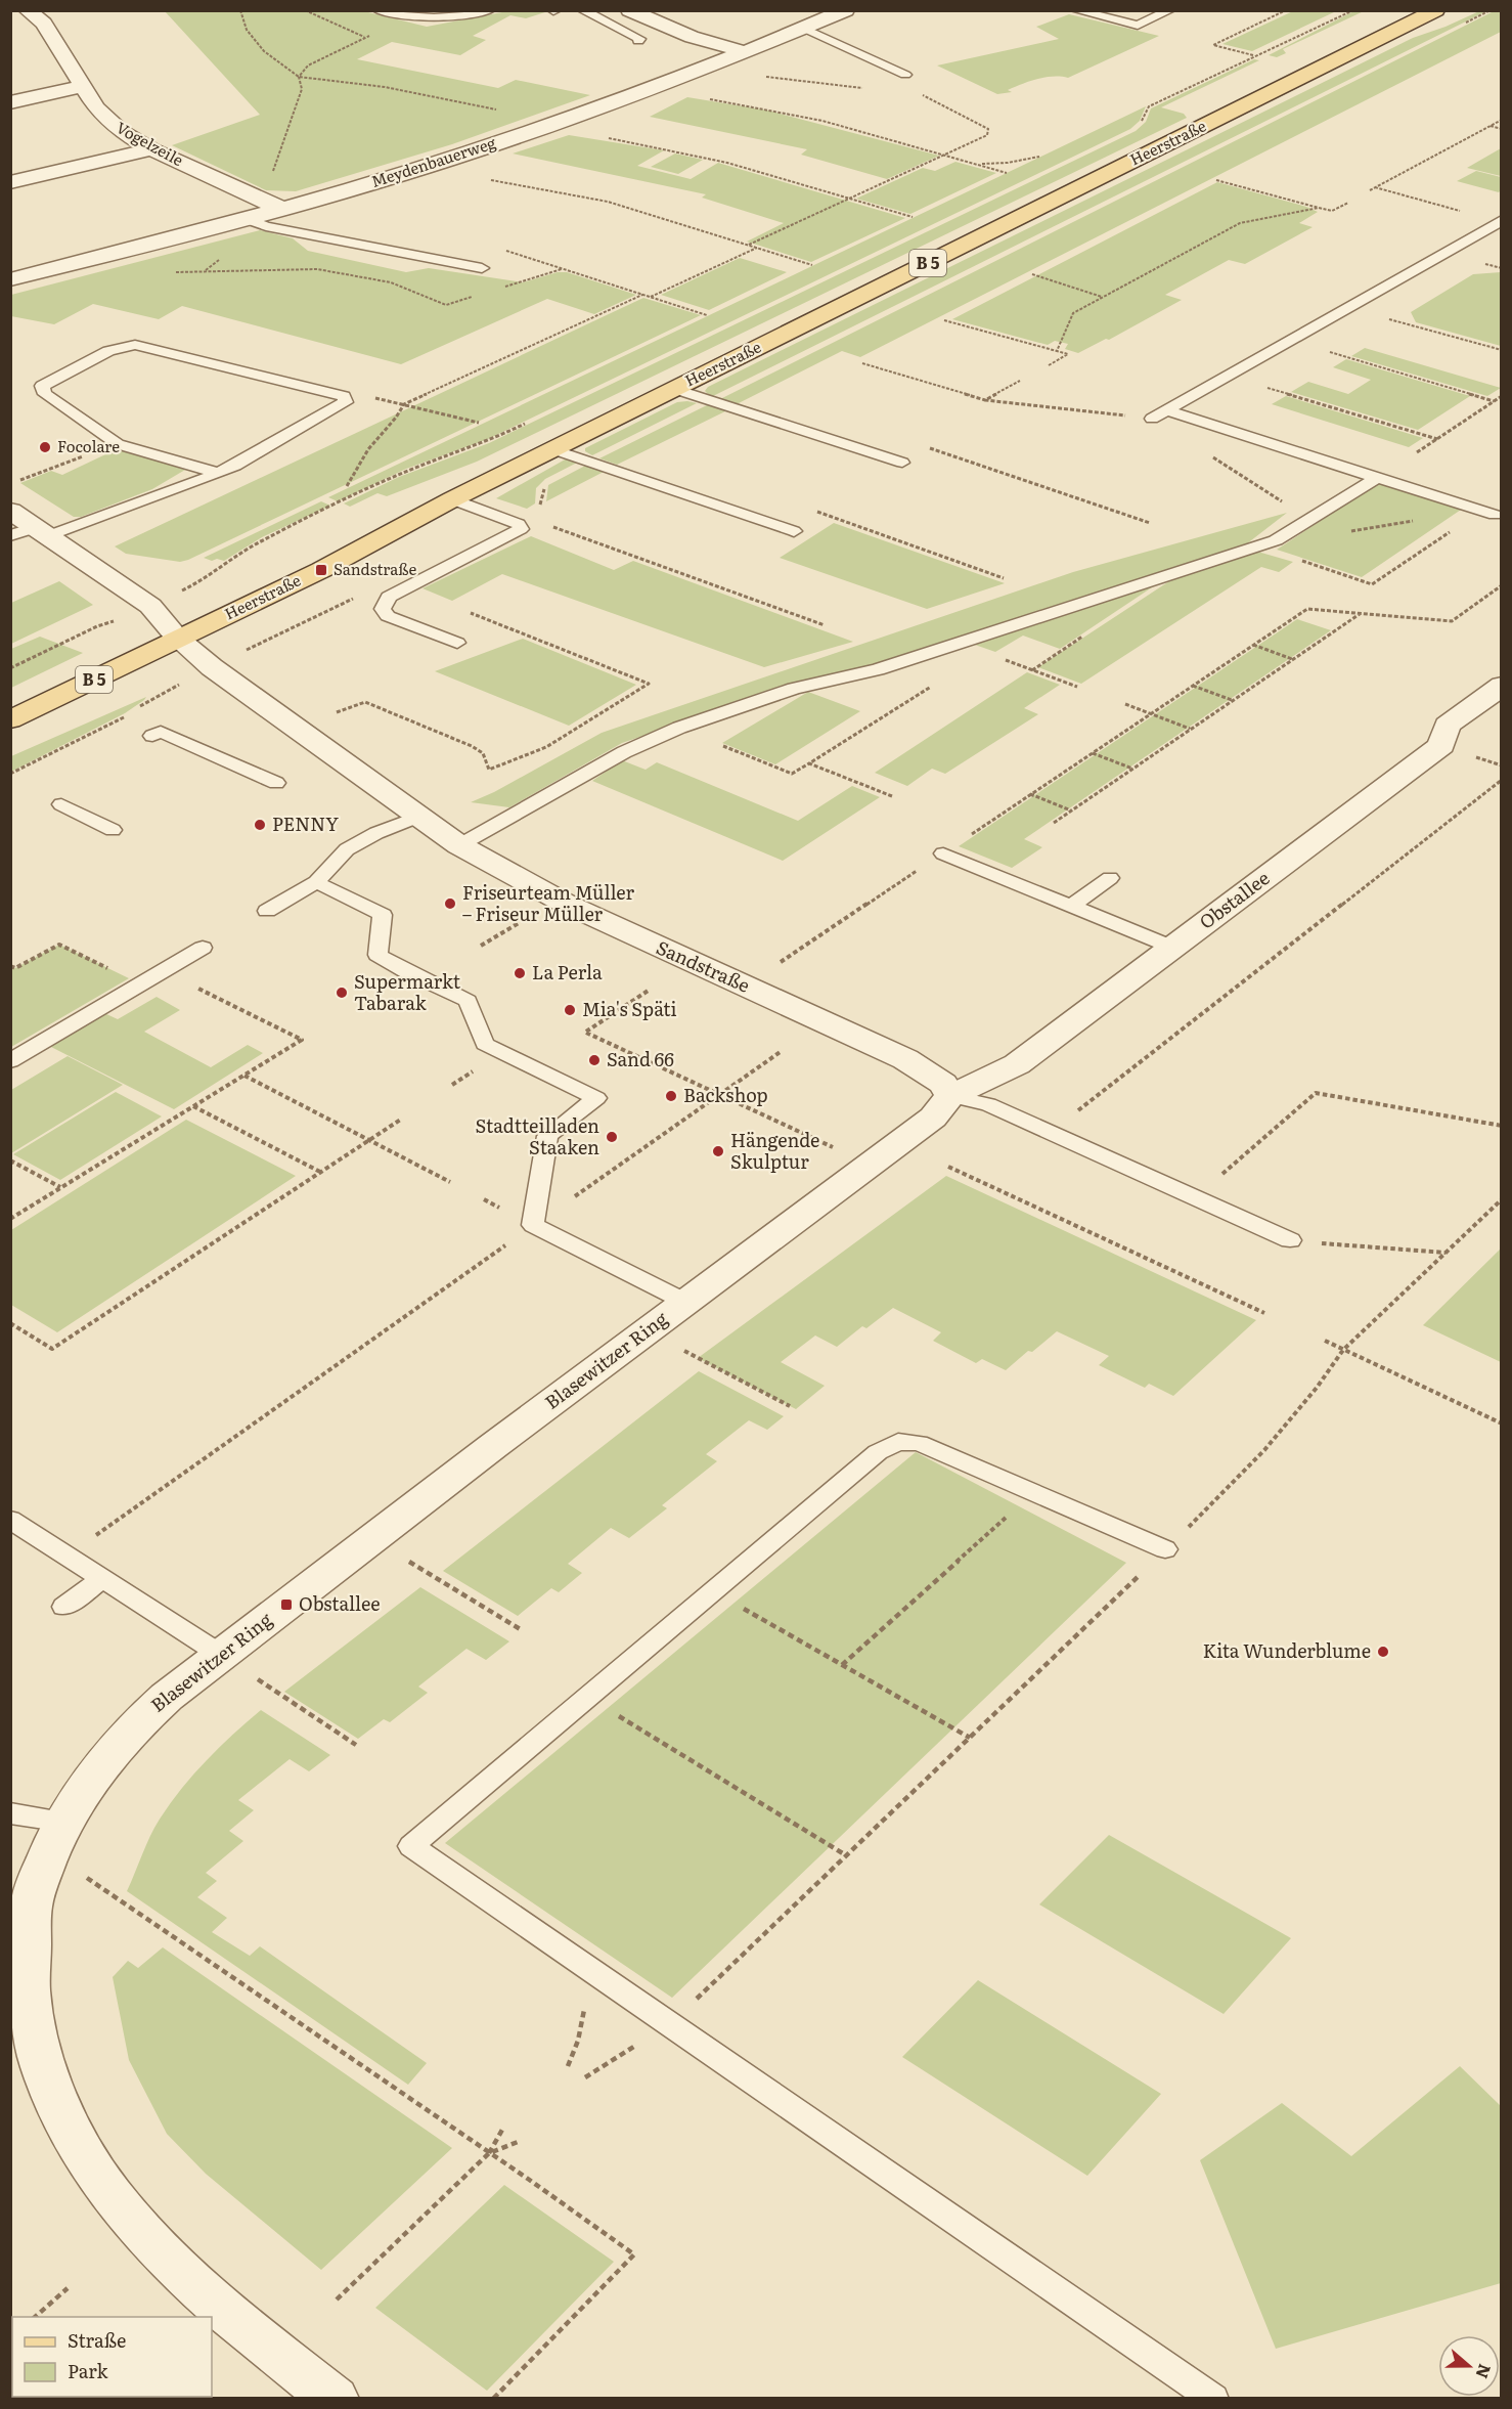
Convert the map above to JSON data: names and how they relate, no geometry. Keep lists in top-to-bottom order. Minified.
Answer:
{"streets":{"main road":["Heerstraße","B 5"],"street":["Vogelzeile","Meydenbauerweg","Obstallee","Sandstraße","Blasewitzer Ring"]},"crossings":[["Heerstraße","Sandstraße"],["Vogelzeile","Meydenbauerweg"],["Obstallee","Sandstraße"],["Obstallee","Blasewitzer Ring"],["Sandstraße","Blasewitzer Ring"]],"places":{"other":["Focolare","PENNY","Friseurteam Müller – Friseur Müller","La Perla","Supermarkt Tabarak","Mia's Späti","Sand 66","Backshop","Stadtteilladen Staaken","Hängende Skulptur","Kita Wunderblume"],"transit":["Sandstraße","Obstallee"]},"legend":["Straße","Park"],"north":"right"}
